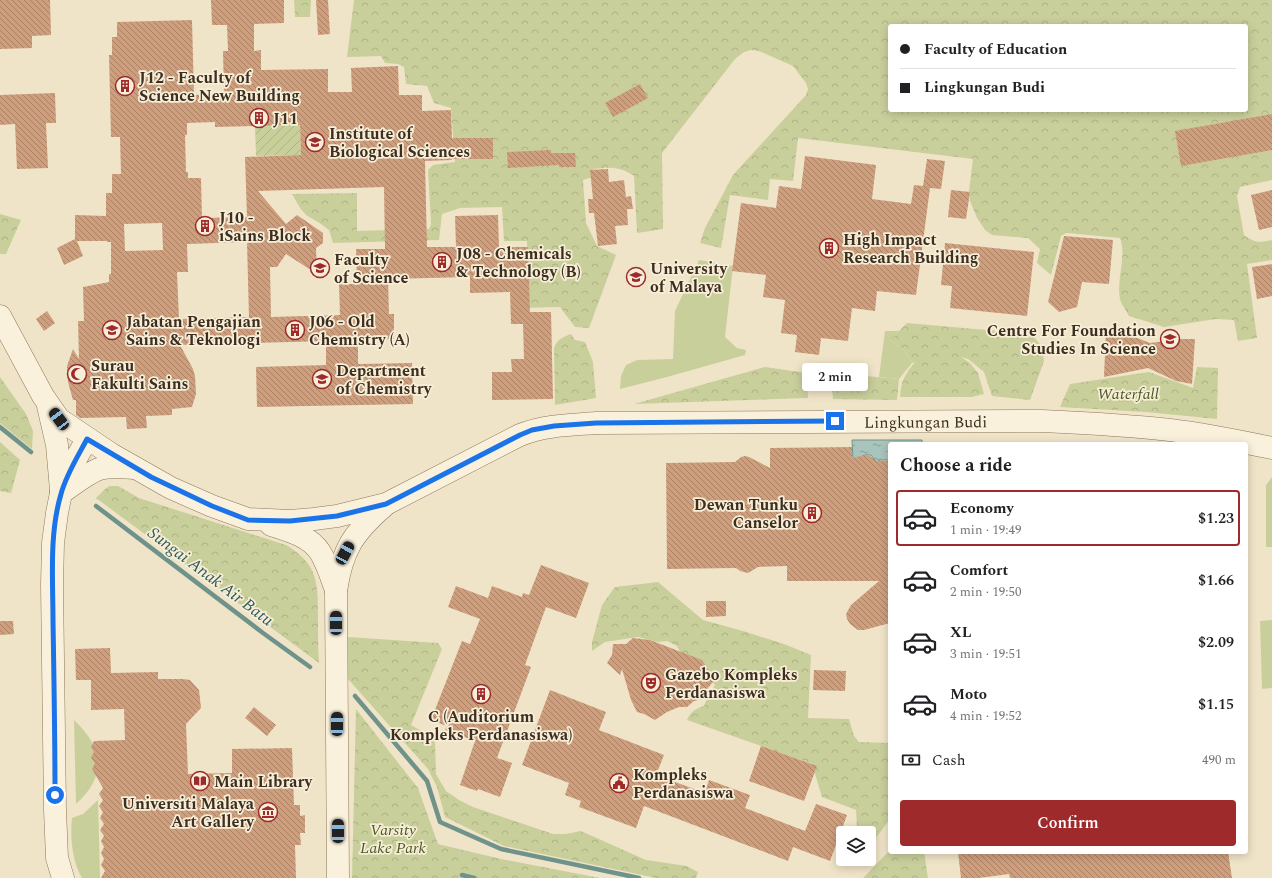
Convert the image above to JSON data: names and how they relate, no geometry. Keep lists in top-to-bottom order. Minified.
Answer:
{"streets":{"street":["Lingkungan Budi"]},"water":["Sungai Anak Air Batu"],"parks":["Waterfall","Varsity Lake Park"],"places":{"building":["J12 - Faculty of Science New Building","J11","J10 - iSains Block","High Impact Research Building","J08 - Chemicals & Technology (B)","J06 - Old Chemistry (A)","Dewan Tunku Canselor","C (Auditorium Kompleks Perdanasiswa)"],"school or university":["Institute of Biological Sciences","Faculty of Science","University of Malaya","Jabatan Pengajian Sains & Teknologi","Centre For Foundation Studies In Science","Department of Chemistry"],"mosque":["Surau Fakulti Sains"],"theatre":["Gazebo Kompleks Perdanasiswa"],"library":["Main Library"],"public building":["Kompleks Perdanasiswa"],"museum":["Universiti Malaya Art Gallery"]},"page":{"banner":["Faculty of Education","Lingkungan Budi"],"bubble":"2 min","heading":"Choose a ride","list":[{"name":"Economy","note":"1 min · 19:49","value":"$1.23"},{"name":"Comfort","note":"2 min · 19:50","value":"$1.66"},{"name":"XL","note":"3 min · 19:51","value":"$2.09"},{"name":"Moto","note":"4 min · 19:52","value":"$1.15"}],"pay":["Cash","490 m"],"buttons":"Confirm"}}
